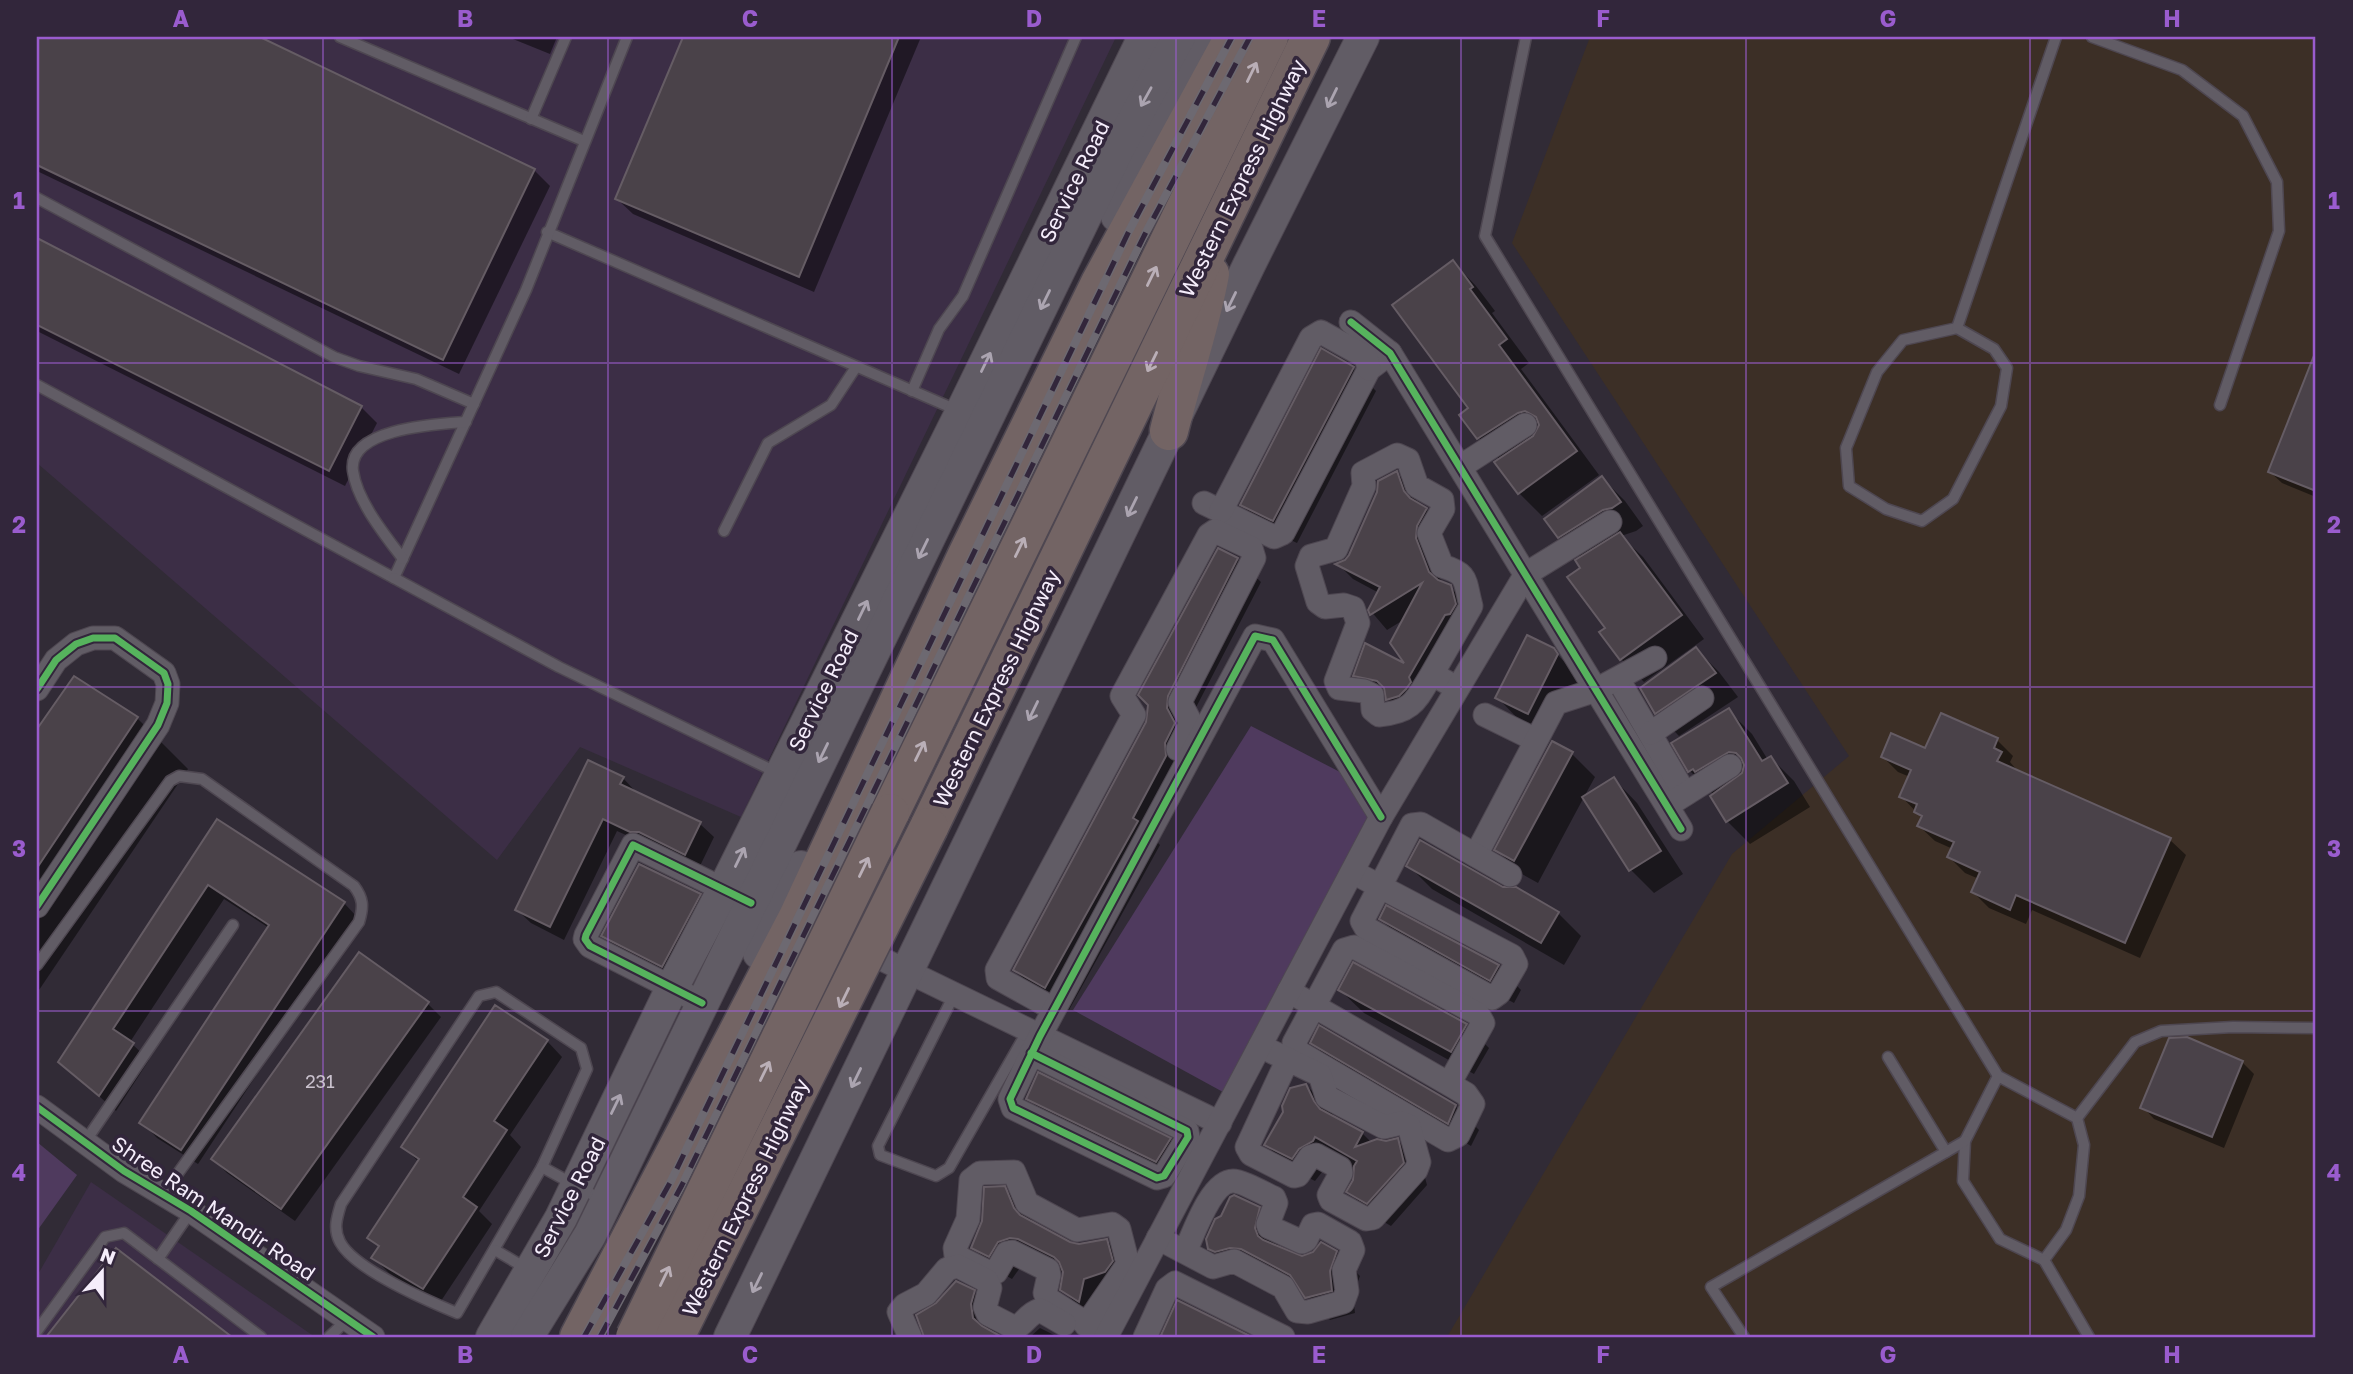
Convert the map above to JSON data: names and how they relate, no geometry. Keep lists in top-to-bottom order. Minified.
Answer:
{"streets":{"highway":["Western Express Highway"],"main road":["Service Road"],"street":["Shree Ram Mandir Road"]},"house_numbers":["231"],"north":"top","grid":{"columns":["A","B","C","D","E","F","G","H"],"rows":["1","2","3","4"]}}
